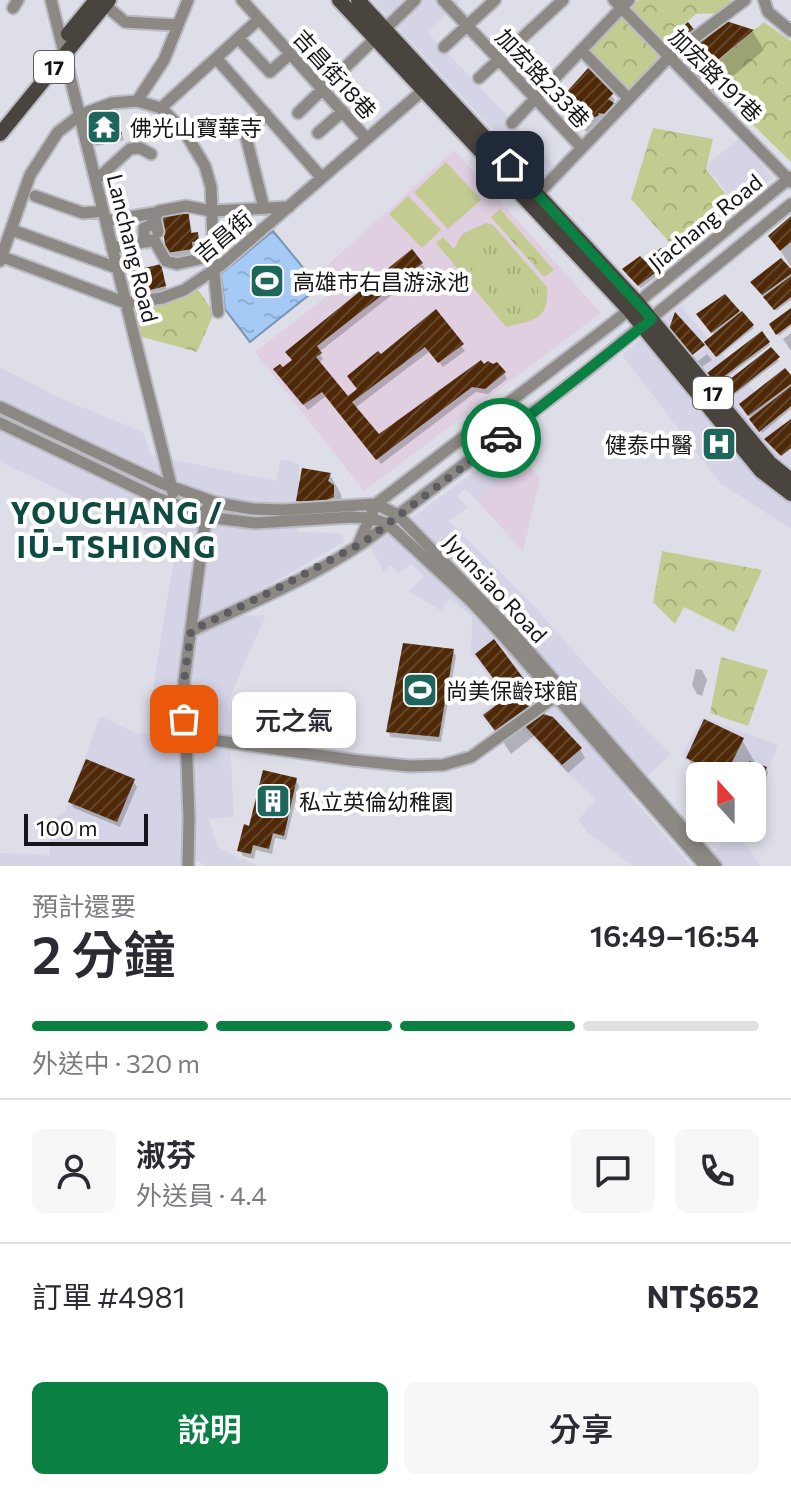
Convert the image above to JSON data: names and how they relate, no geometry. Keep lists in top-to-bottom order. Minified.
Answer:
{"streets":{"main road":["17"],"street":["吉昌街18巷","加宏路191巷","加宏路233巷","Jiachang Road","吉昌街","Lanchang Road","Jyunsiao Road"]},"crossings":[["17","Jiachang Road"],["17","吉昌街"],["17","Lanchang Road"],["吉昌街18巷","吉昌街"],["加宏路191巷","Jiachang Road"],["Jiachang Road","Jyunsiao Road"],["吉昌街","Lanchang Road"],["Lanchang Road","Jyunsiao Road"]],"districts":["YOUCHANG / IŪ-TSHIONG"],"places":{"temple":["佛光山寶華寺"],"sports":["高雄市右昌游泳池","尚美保齡球館"],"hospital":["健泰中醫"],"other":["元之氣"],"building":["私立英倫幼稚園"]},"scale_bar":"100 m","north":"top","page":{"bubble":"元之氣","scale":"100 m","heading":["2 分鐘","預計還要","16:49–16:54"],"panel":["淑芬","外送員 · 4.4","訂單 #4981","NT$652"],"bar":"外送中 · 320 m","buttons":["說明","分享"]}}
